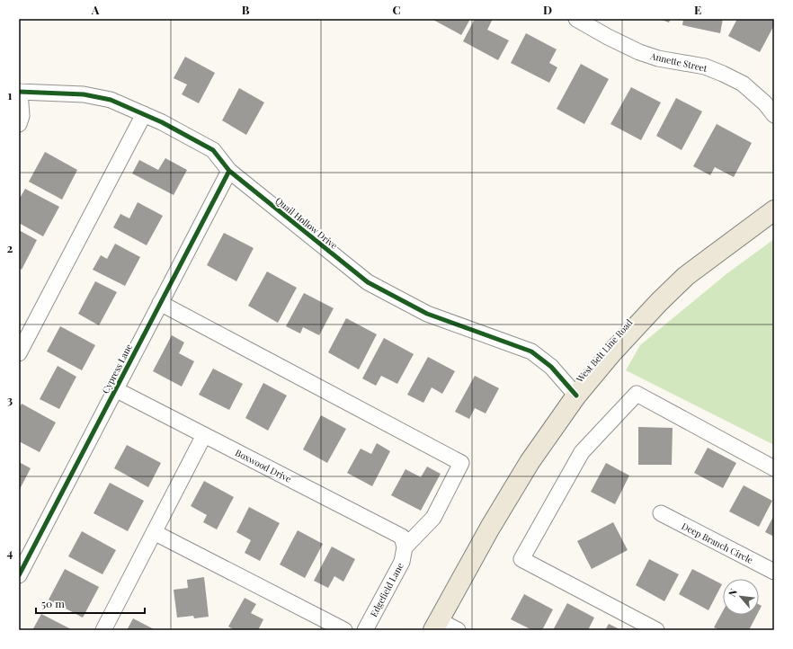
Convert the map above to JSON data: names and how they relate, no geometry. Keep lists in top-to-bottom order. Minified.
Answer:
{"streets":{"main road":["West Belt Line Road"],"street":["Annette Street","Quail Hollow Drive","Cypress Lane","Boxwood Drive","Deep Branch Circle","Edgefield Lane"]},"crossings":[["Quail Hollow Drive","West Belt Line Road"],["Quail Hollow Drive","Cypress Lane"],["Cypress Lane","Boxwood Drive"],["Boxwood Drive","Edgefield Lane"]],"scale_bar":"50 m","north":"top left","grid":{"columns":["A","B","C","D","E"],"rows":["1","2","3","4"]}}
